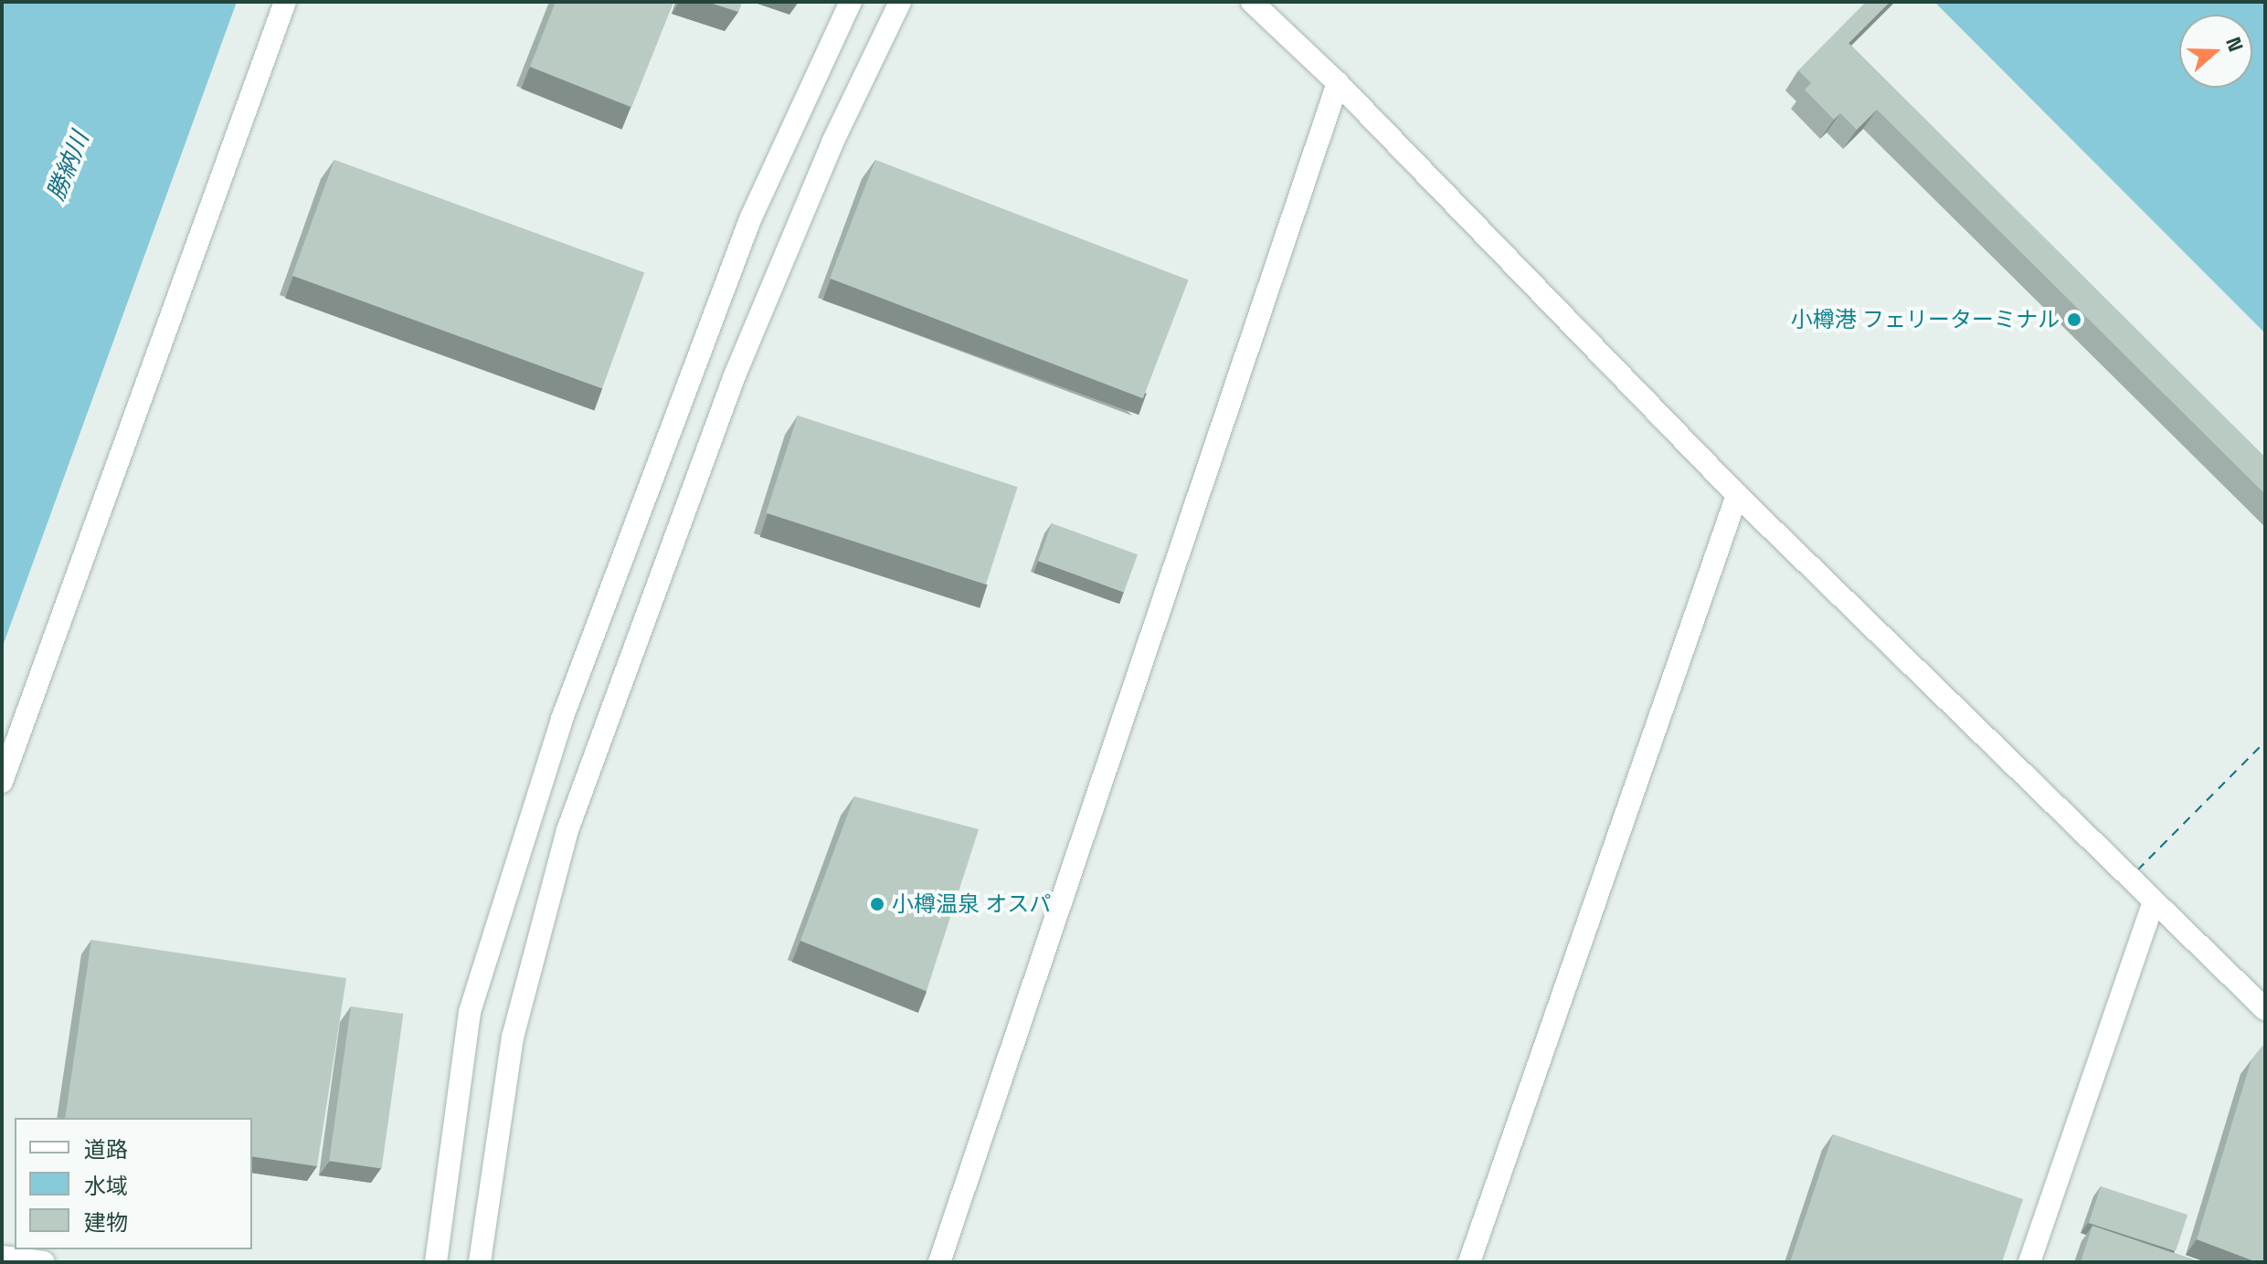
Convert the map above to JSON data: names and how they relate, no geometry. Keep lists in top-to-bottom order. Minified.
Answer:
{"water":["勝納川"],"places":["小樽港 フェリーターミナル","小樽温泉 オスパ"],"legend":["道路","水域","建物"],"north":"right"}
